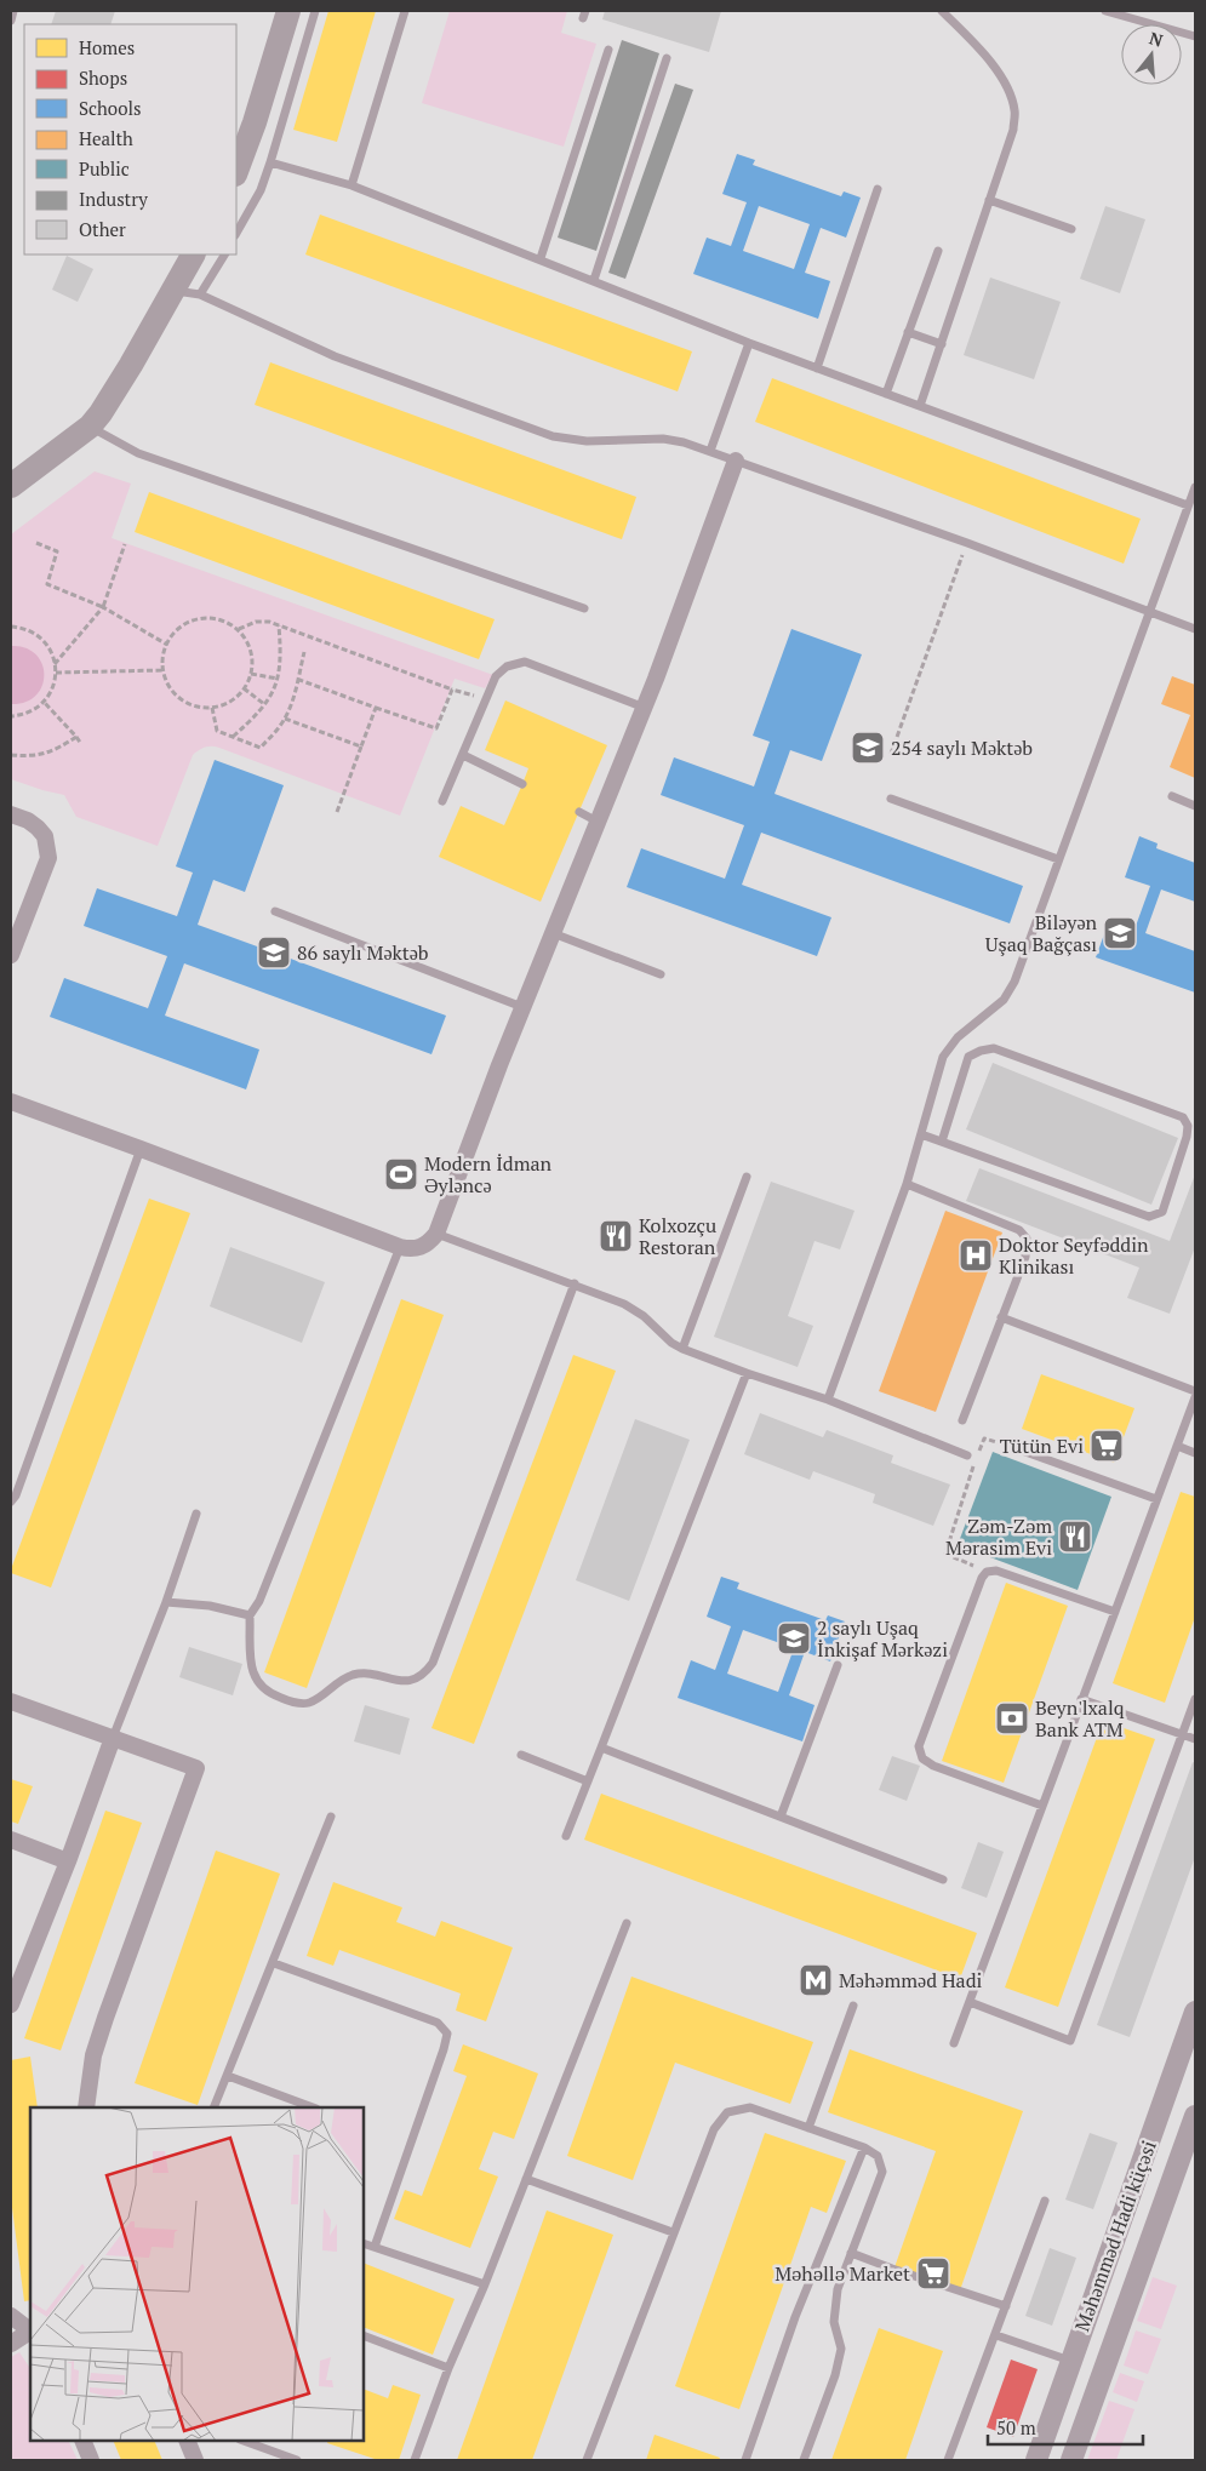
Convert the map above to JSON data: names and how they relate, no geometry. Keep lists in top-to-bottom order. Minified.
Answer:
{"streets":{"street":["Məhəmməd Hadi küçəsi"]},"places":{"school or university":["254 saylı Məktəb","Biləyən Uşaq Bağçası","86 saylı Məktəb","2 saylı Uşaq İnkişaf Mərkəzi"],"sports":["Modern İdman Əyləncə"],"restaurant":["Kolxozçu Restoran","Zәm-Zәm Mәrasim Evi"],"hospital":["Doktor Seyfәddin Klinikası"],"supermarket":["Tütün Evi","Mәhәllә Market"],"bank":["Beyn'lxalq Bank ATM"],"metro station":["Məhəmməd Hadi"]},"legend":["Homes","Shops","Schools","Health","Public","Industry","Other"],"scale_bar":"50 m","north":"top"}
